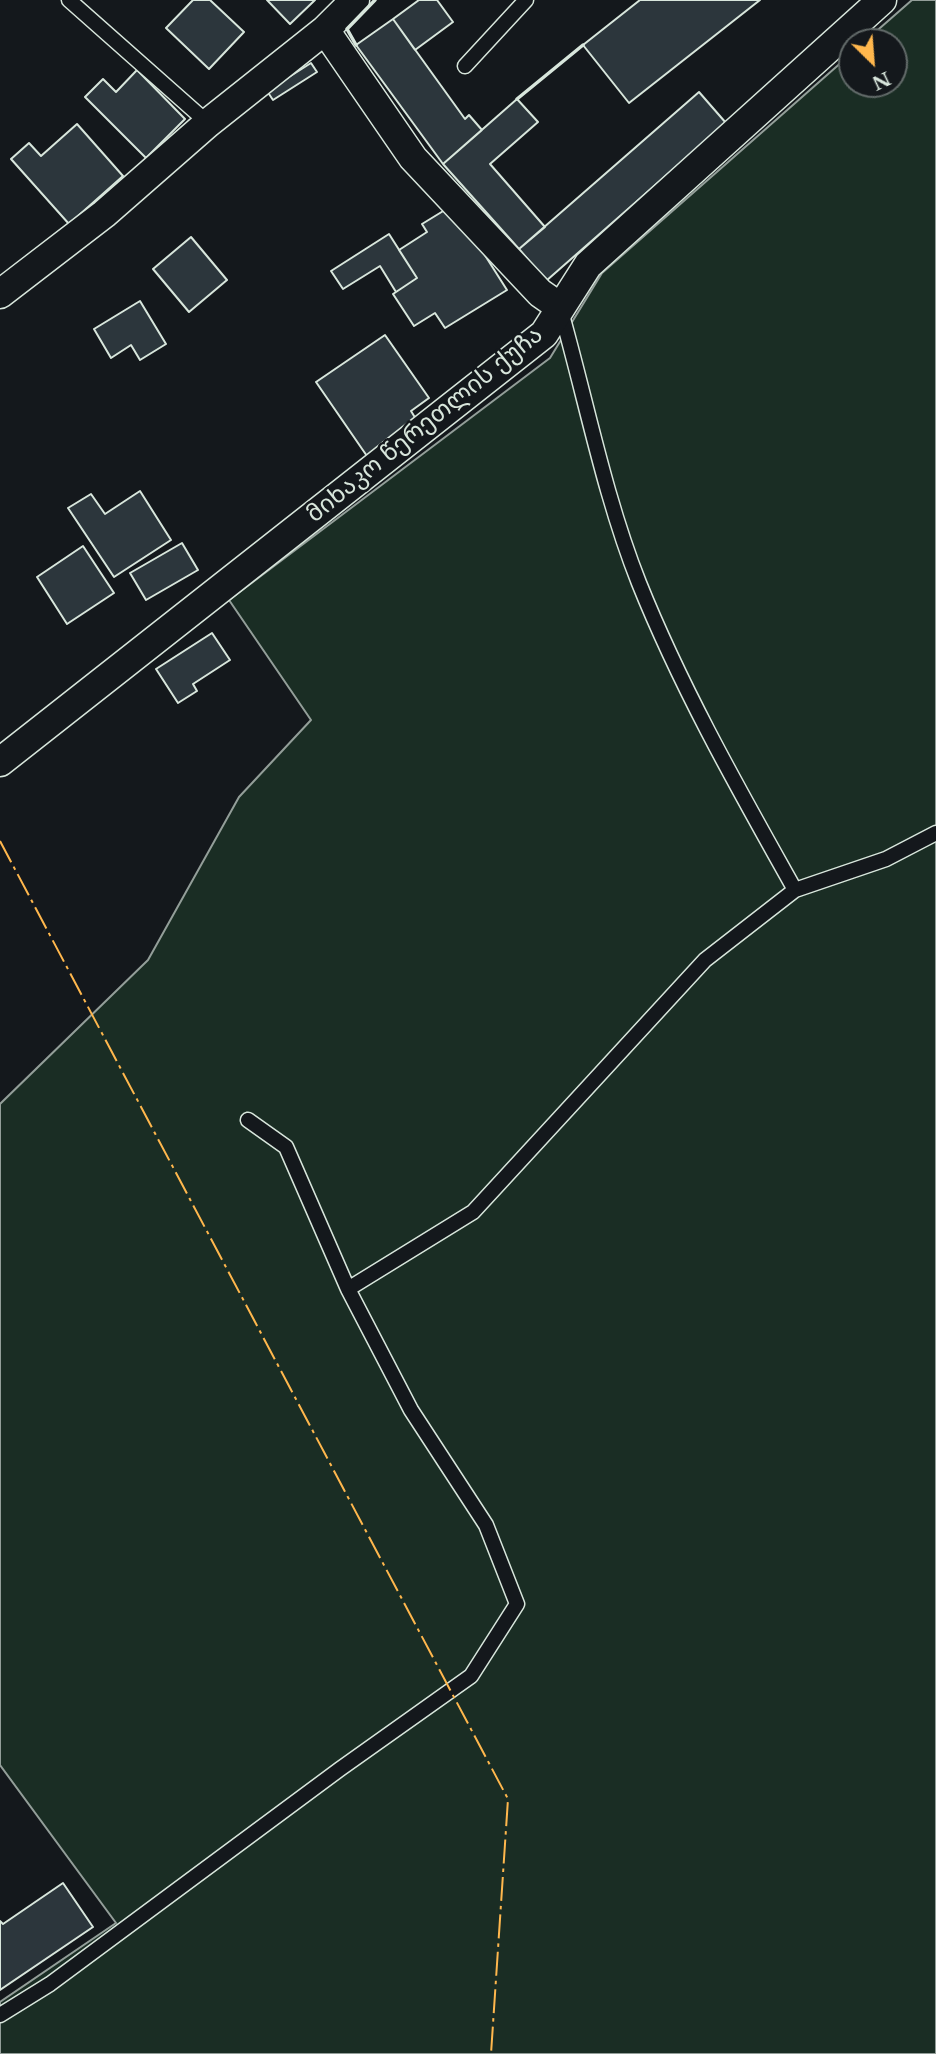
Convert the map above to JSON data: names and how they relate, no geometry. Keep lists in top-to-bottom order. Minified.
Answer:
{"streets":{"street":["მიხაკო წერეთლის ქუჩა"]},"north":"bottom right"}
